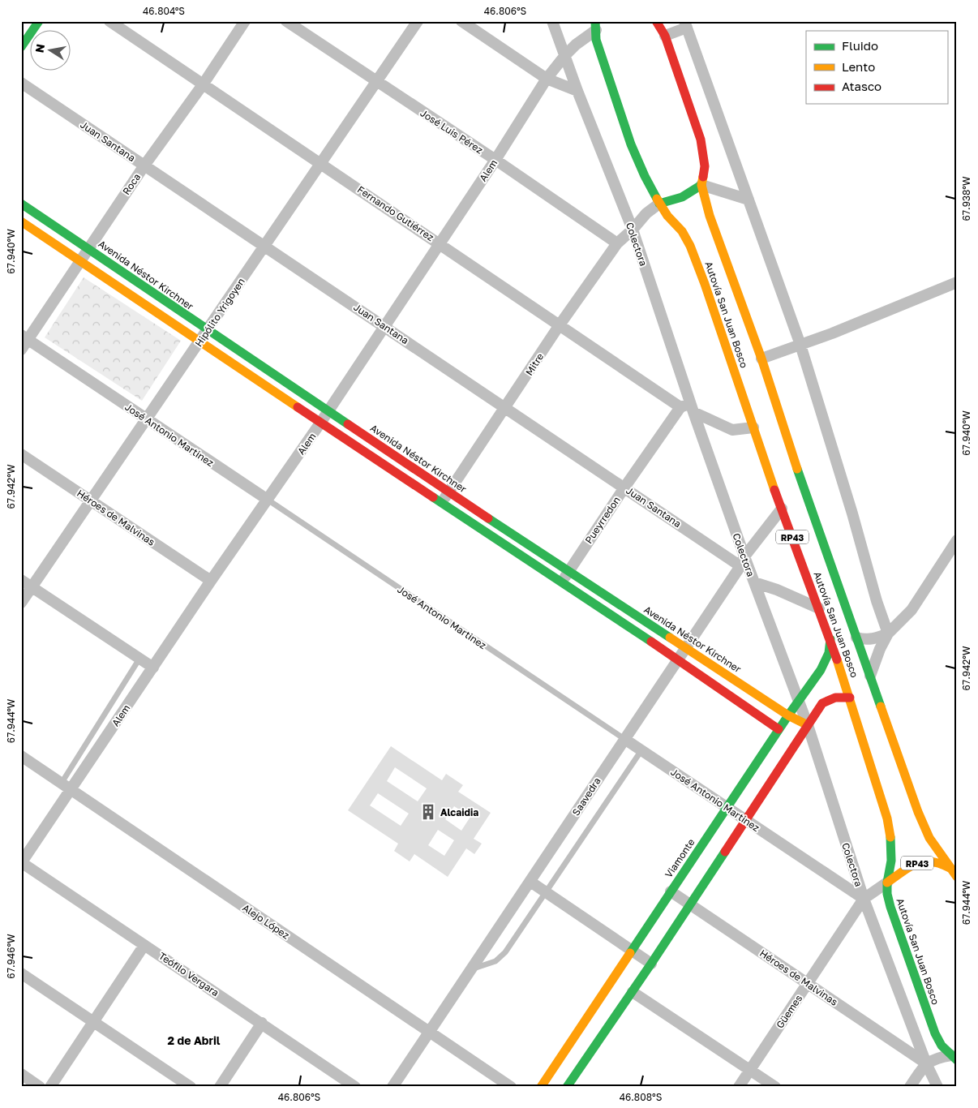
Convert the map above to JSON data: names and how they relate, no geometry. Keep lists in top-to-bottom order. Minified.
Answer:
{"streets":{"street":["José Luis Pérez","Juan Santana","Alem","Roca","Fernando Gutiérrez","Colectora","Avenida Néstor Kirchner","Hipólito Yrigoyen","Autovía San Juan Bosco","Mitre","José Antonio Martinez","Héroes de Malvinas","Pueyrredon","RP43","Saavedra","Viamonte","Alejo López","Teófilo Vergara","Güemes"]},"crossings":[["José Luis Pérez","Alem"],["José Luis Pérez","Hipólito Yrigoyen"],["José Luis Pérez","Mitre"],["Juan Santana","Alem"],["Juan Santana","Roca"],["Juan Santana","Colectora"],["Juan Santana","Hipólito Yrigoyen"],["Juan Santana","Mitre"],["Juan Santana","Pueyrredon"],["Juan Santana","Saavedra"],["Alem","Fernando Gutiérrez"],["Alem","Colectora"],["Alem","Avenida Néstor Kirchner"],["Alem","Autovía San Juan Bosco"],["Alem","José Antonio Martinez"],["Alem","Héroes de Malvinas"],["Alem","Alejo López"],["Alem","Teófilo Vergara"],["Roca","Fernando Gutiérrez"],["Roca","Avenida Néstor Kirchner"],["Roca","José Antonio Martinez"],["Fernando Gutiérrez","Colectora"],["Fernando Gutiérrez","Hipólito Yrigoyen"],["Fernando Gutiérrez","Autovía San Juan Bosco"],["Fernando Gutiérrez","Mitre"],["Fernando Gutiérrez","Pueyrredon"],["Colectora","Avenida Néstor Kirchner"],["Colectora","Mitre"],["Colectora","José Antonio Martinez"],["Colectora","Héroes de Malvinas"],["Colectora","Pueyrredon"],["Colectora","Saavedra"],["Colectora","Viamonte"],["Colectora","Güemes"],["Avenida Néstor Kirchner","Hipólito Yrigoyen"],["Avenida Néstor Kirchner","Mitre"],["Avenida Néstor Kirchner","Pueyrredon"],["Avenida Néstor Kirchner","Saavedra"],["Avenida Néstor Kirchner","Viamonte"],["Hipólito Yrigoyen","José Antonio Martinez"],["Hipólito Yrigoyen","Héroes de Malvinas"],["Autovía San Juan Bosco","Mitre"],["Autovía San Juan Bosco","RP43"],["Autovía San Juan Bosco","Saavedra"],["Autovía San Juan Bosco","Viamonte"],["Autovía San Juan Bosco","Güemes"],["José Antonio Martinez","Saavedra"],["José Antonio Martinez","Viamonte"],["José Antonio Martinez","Güemes"],["Héroes de Malvinas","Viamonte"],["Héroes de Malvinas","Güemes"],["RP43","Güemes"],["Saavedra","Alejo López"]],"districts":["2 de Abril"],"places":{"building":["Alcaidia"]},"legend":["Fluido","Lento","Atasco"],"north":"left","coordinates":["46.804°S","46.806°S","67.938°W","67.940°W","67.942°W","67.944°W","67.946°W","46.808°S"]}
